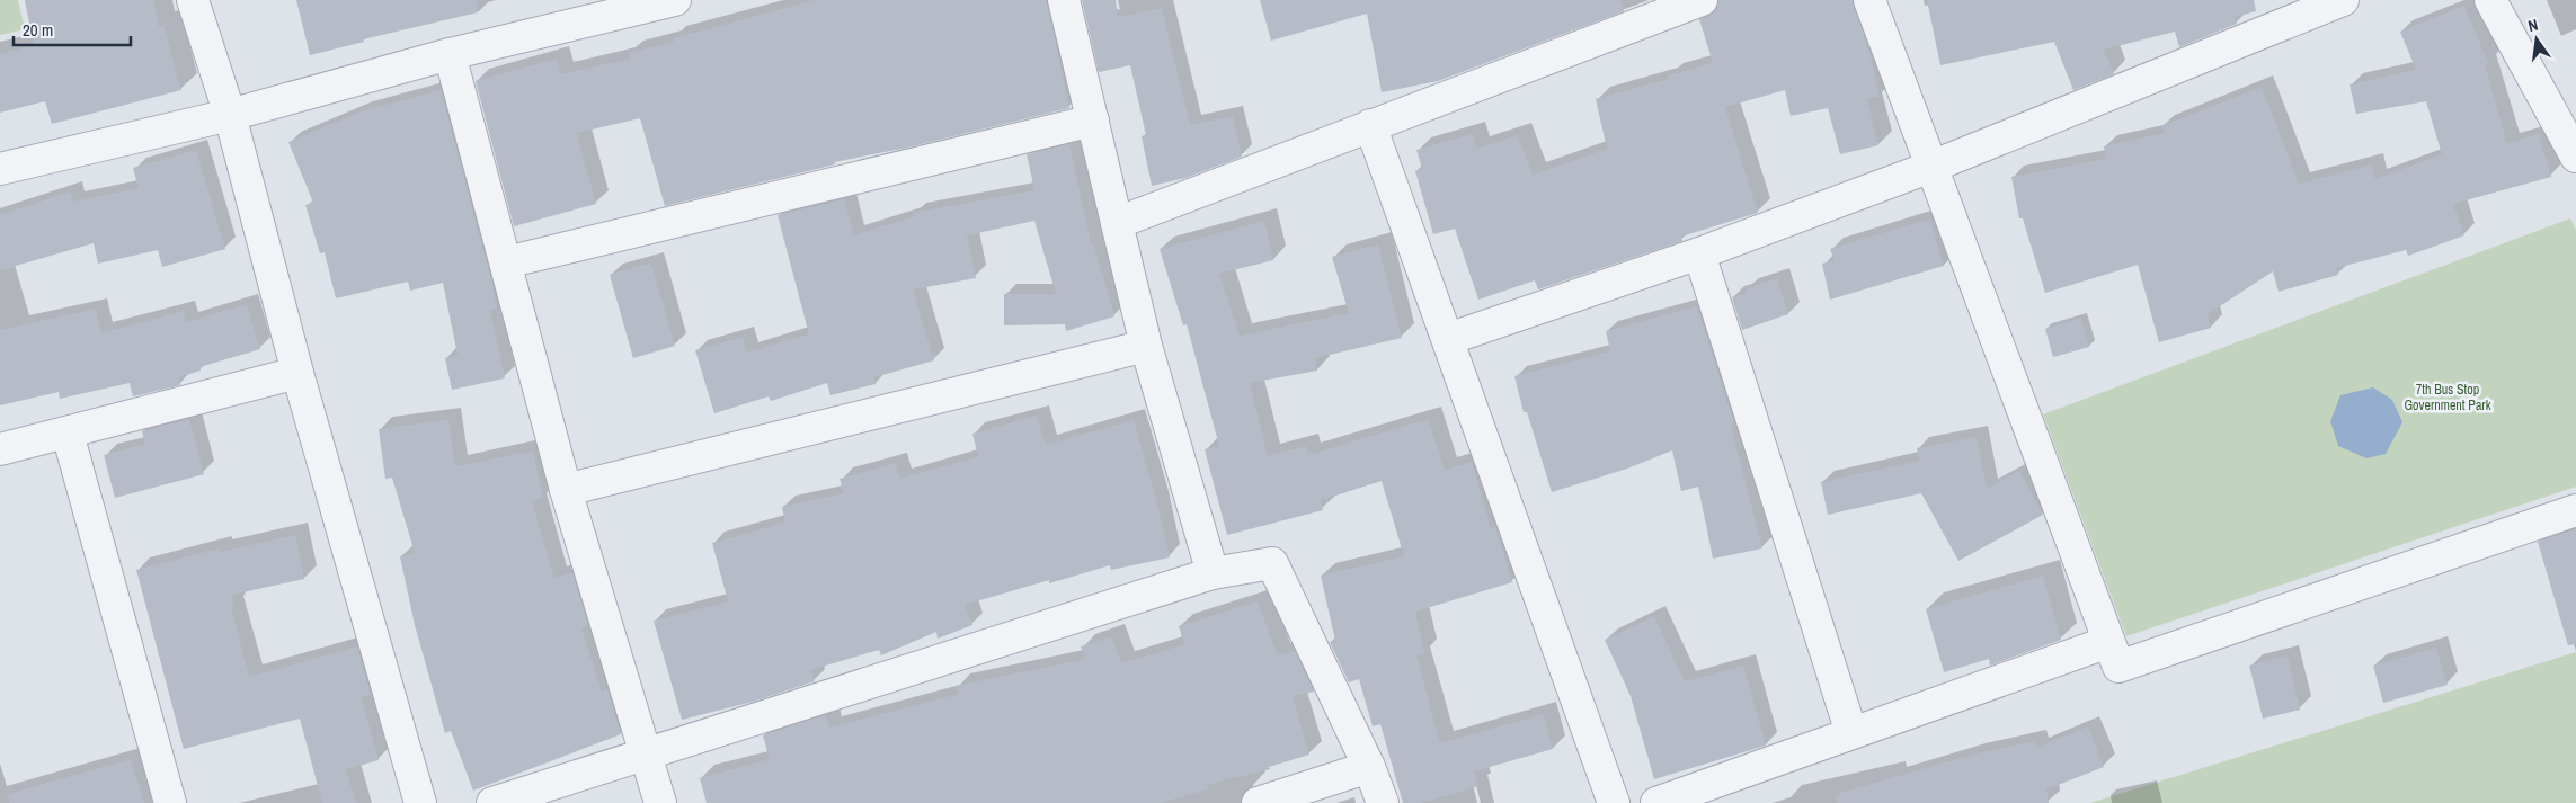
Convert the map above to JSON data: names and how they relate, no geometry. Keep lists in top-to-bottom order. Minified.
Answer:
{"parks":["7th Bus Stop Government Park"],"scale_bar":"20 m","north":"top"}
